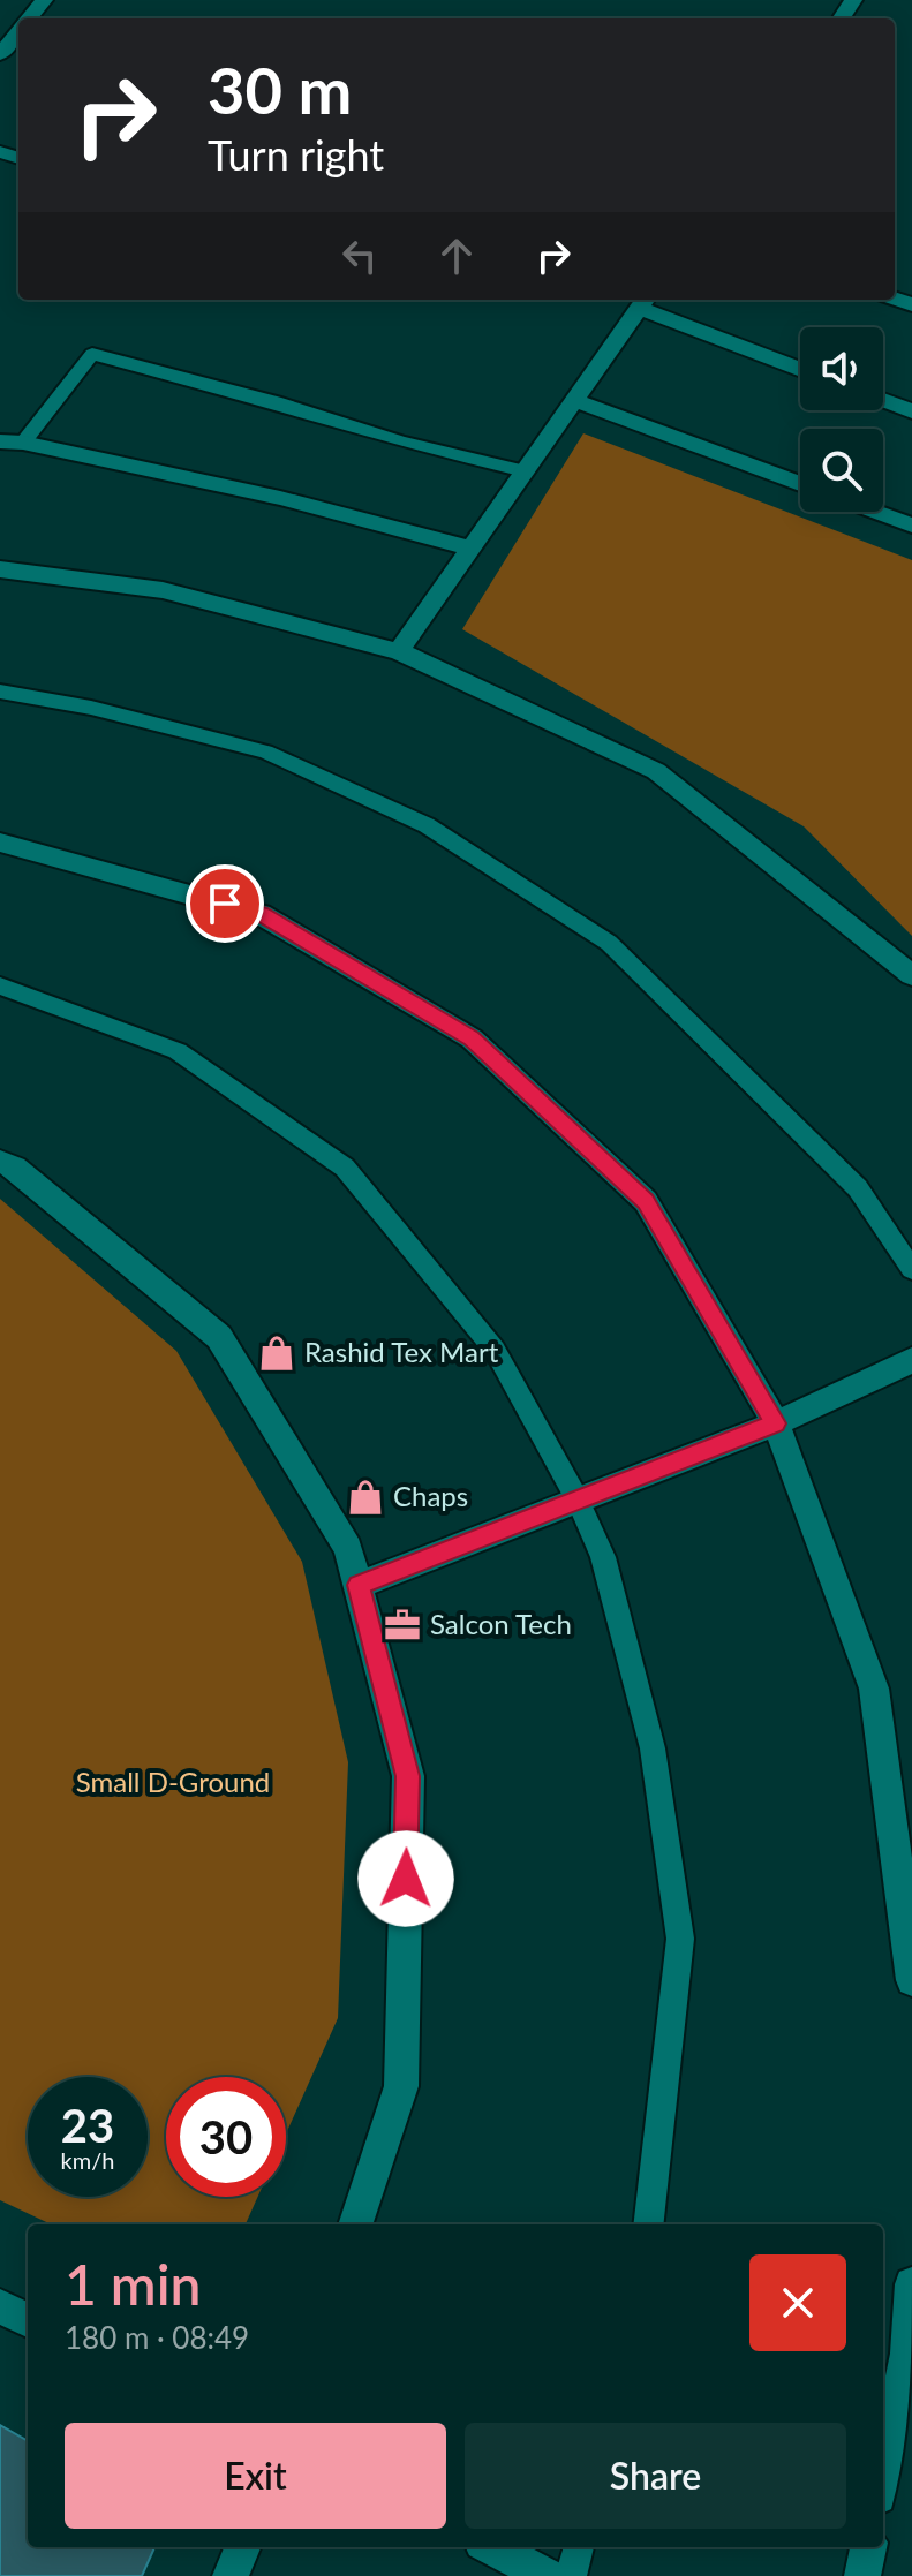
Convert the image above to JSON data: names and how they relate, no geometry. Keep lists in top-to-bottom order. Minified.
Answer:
{"parks":["Small D-Ground"],"places":{"shop":["Rashid Tex Mart","Chaps"],"office":["Salcon Tech"]},"page":{"turn":["30 m","Turn right"],"speed":"23 km/h","limit":"30","heading":["1 min","180 m · 08:49"],"buttons":["Exit","Share"]}}
